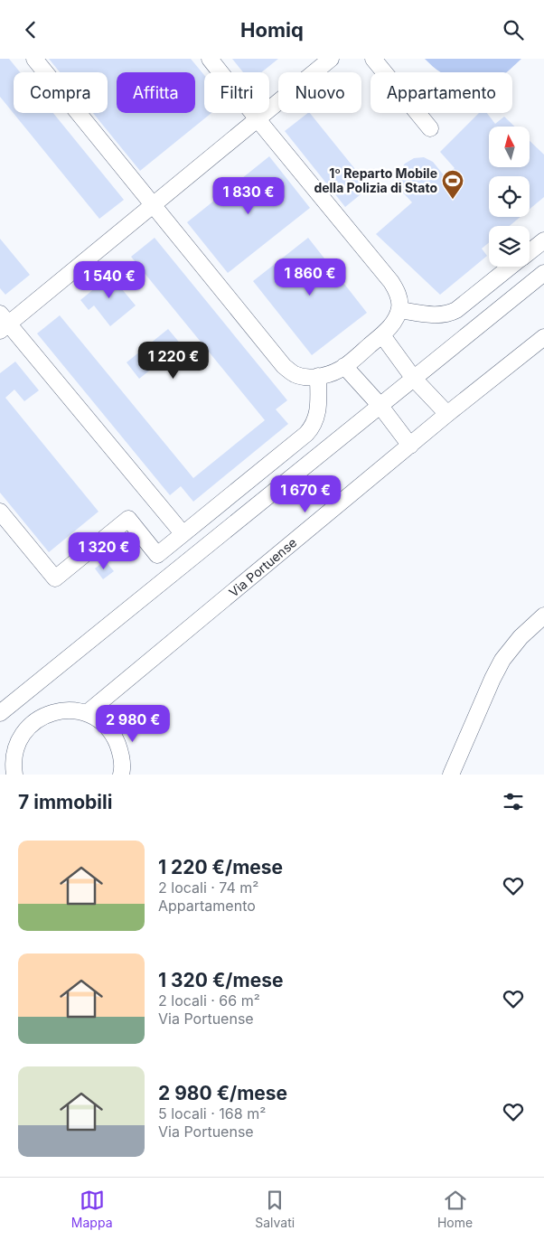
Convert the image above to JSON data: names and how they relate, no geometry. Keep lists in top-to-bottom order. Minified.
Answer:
{"streets":{"street":["Via Portuense"]},"places":{"sports":["1º Reparto Mobile della Polizia di Stato"]},"north":"top","page":{"header":"Homiq","chip":["Compra","Affitta","Filtri","Nuovo","Appartamento"],"price":["1 830 €","1 860 €","1 540 €","1 220 €","1 670 €","1 320 €","2 980 €"],"heading":"7 immobili","list":[{"name":"1 220 €/mese","note":"2 locali · 74 m² · Appartamento"},{"name":"1 320 €/mese","note":"2 locali · 66 m² · Via Portuense"},{"name":"2 980 €/mese","note":"5 locali · 168 m² · Via Portuense"}],"tabs":["Mappa","Salvati","Home"]}}
